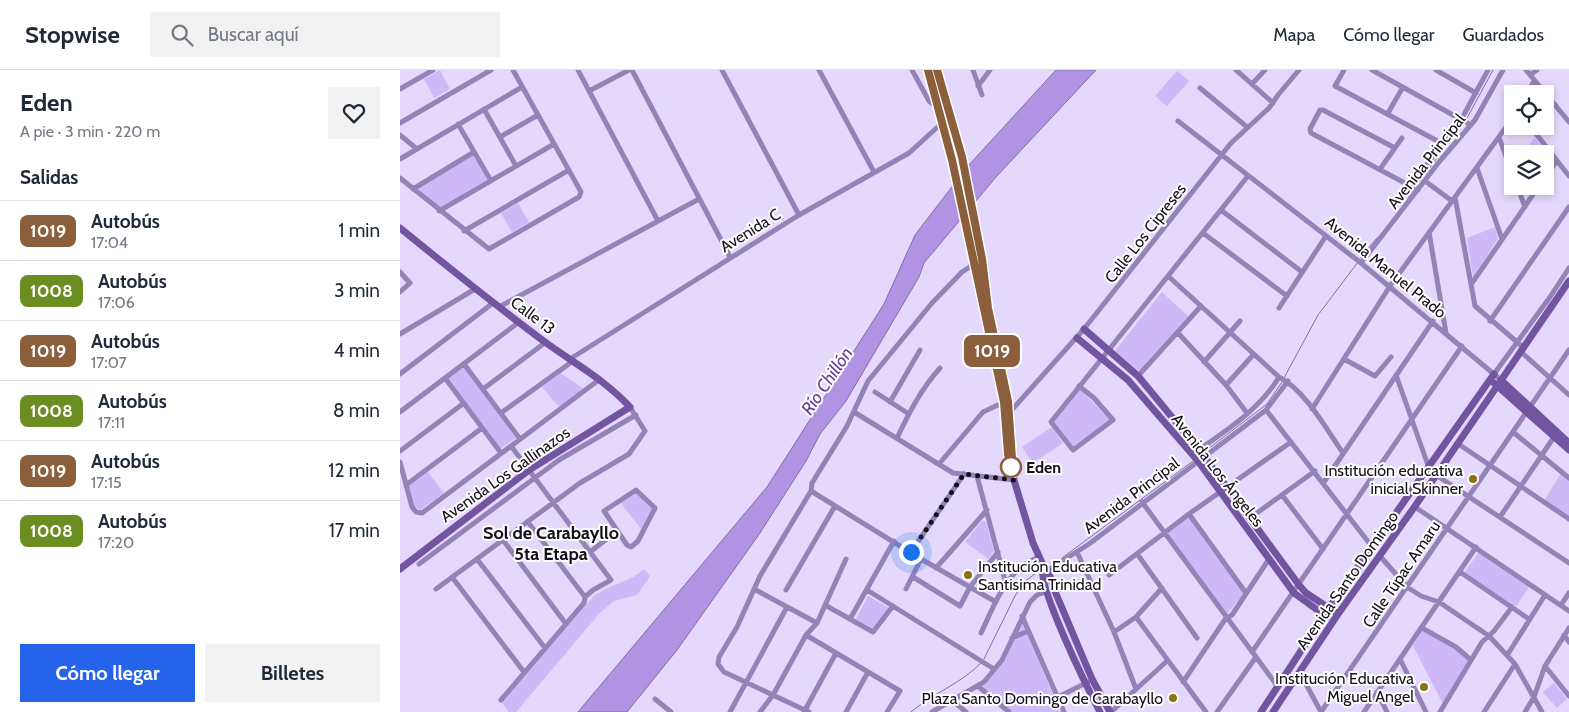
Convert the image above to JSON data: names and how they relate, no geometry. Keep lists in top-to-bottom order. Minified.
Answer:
{"streets":{"street":["Avenida Principal","Avenida C","Calle Los Cipreses","Avenida Manuel Prado","Calle 13","Avenida Los Ángeles","Avenida Los Gallinazos","Calle Túpac Amaru","Avenida Santo Domingo"]},"crossings":[["Avenida Principal","Avenida Manuel Prado"],["Avenida Principal","Avenida Los Ángeles"],["Avenida C","Calle 13"],["Calle Los Cipreses","Avenida Manuel Prado"],["Calle Los Cipreses","Avenida Los Ángeles"],["Avenida Manuel Prado","Calle Túpac Amaru"],["Avenida Manuel Prado","Avenida Santo Domingo"],["Calle 13","Avenida Los Gallinazos"],["Avenida Los Ángeles","Avenida Santo Domingo"]],"districts":["Sol de Carabayllo 5ta Etapa"],"water":["Río Chillón"],"places":["Eden","Institución educativa inicial Skinner","Institución Educativa Santisima Trinidad","Institución Educativa Miguel Angel","Plaza Santo Domingo de Carabayllo"],"lines":["bus line 1019"],"page":{"header":"Stopwise","search":"Buscar aquí","nav":["Mapa","Cómo llegar","Guardados"],"heading":[["Eden","A pie · 3 min · 220 m"],"Salidas"],"on_map":"1019","list":[{"mark":"1019","name":"Autobús","note":"17:04","value":"1 min"},{"mark":"1008","name":"Autobús","note":"17:06","value":"3 min"},{"mark":"1019","name":"Autobús","note":"17:07","value":"4 min"},{"mark":"1008","name":"Autobús","note":"17:11","value":"8 min"},{"mark":"1019","name":"Autobús","note":"17:15","value":"12 min"},{"mark":"1008","name":"Autobús","note":"17:20","value":"17 min"}],"buttons":["Cómo llegar","Billetes"]}}
